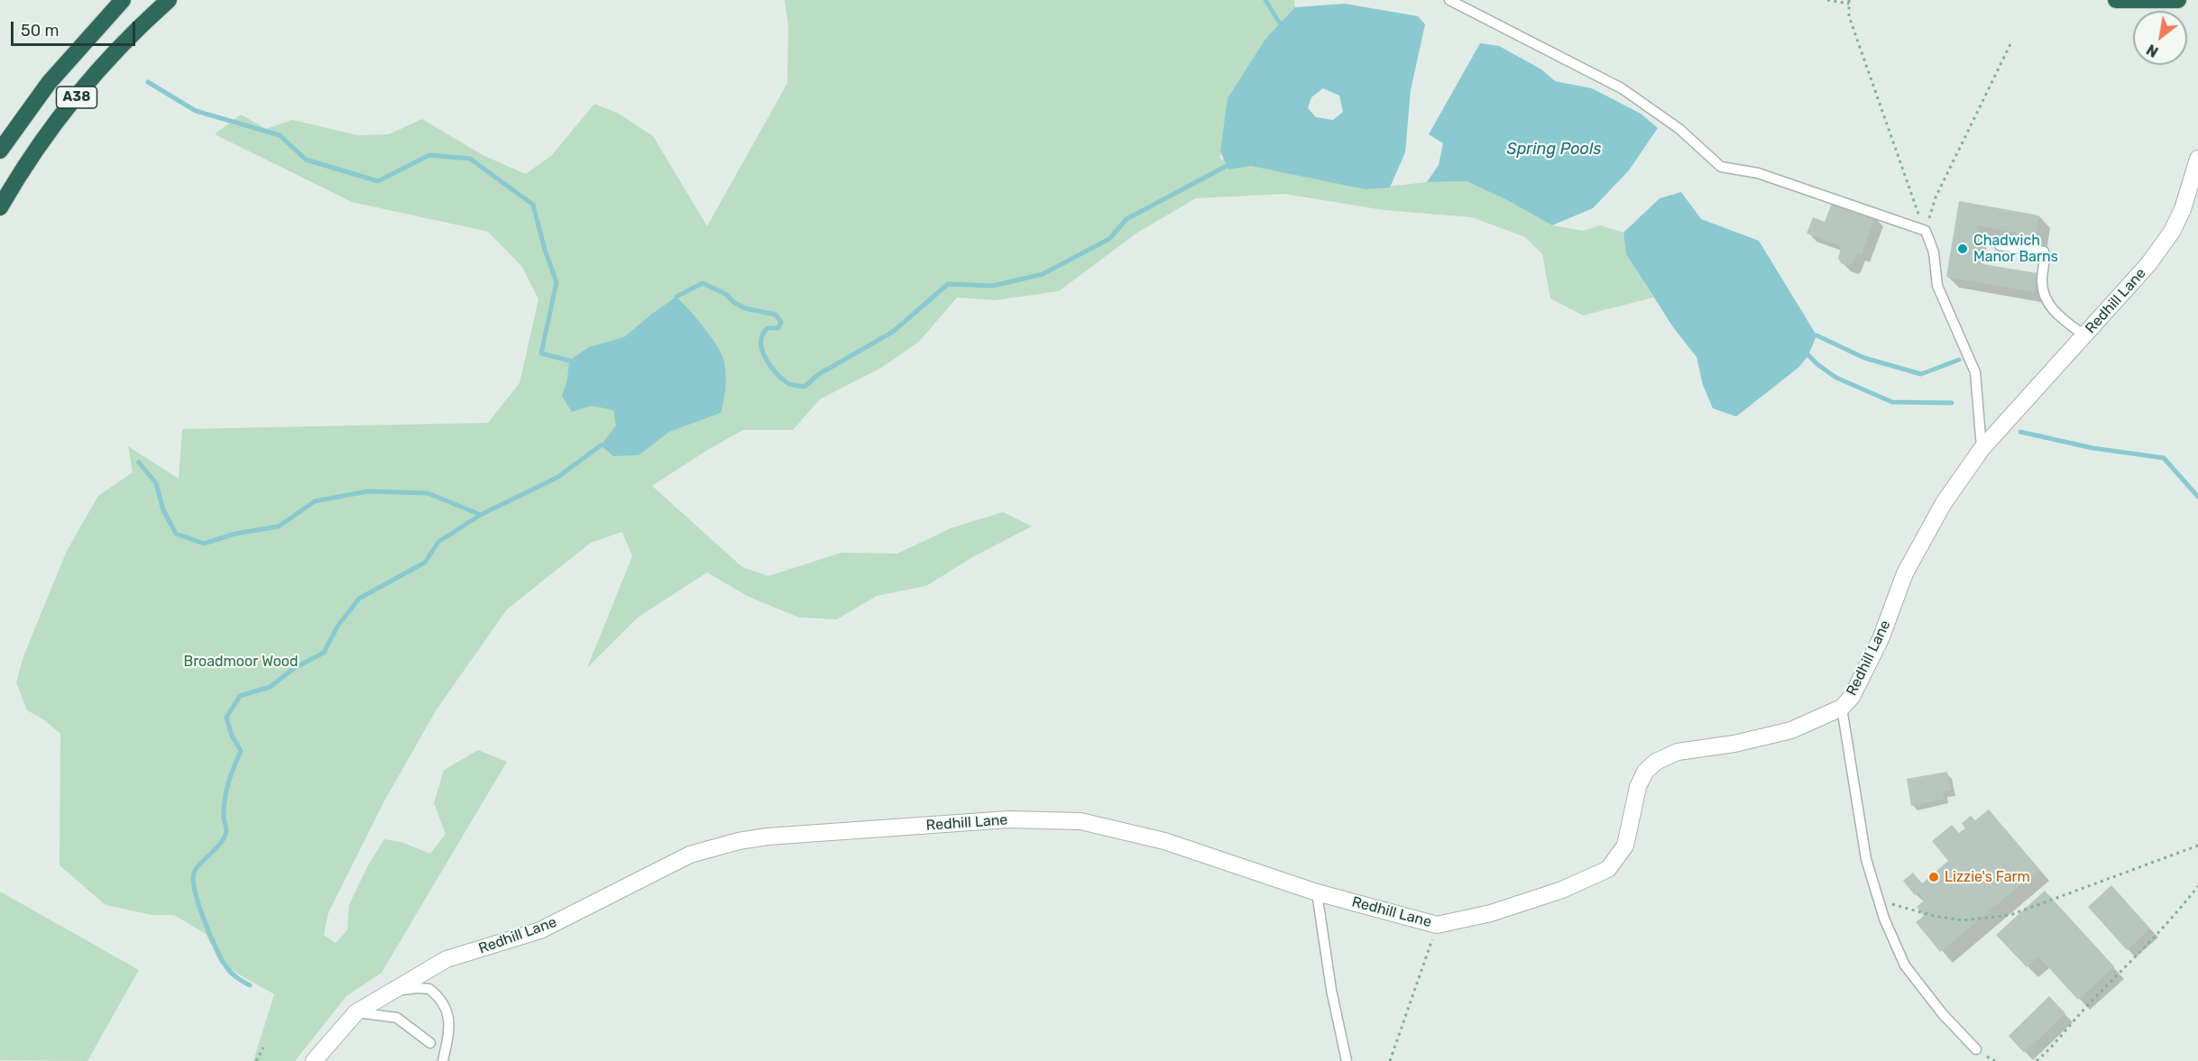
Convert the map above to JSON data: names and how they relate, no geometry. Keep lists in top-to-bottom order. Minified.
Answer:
{"streets":{"highway":["A38"],"street":["Redhill Lane"]},"water":["Spring Pools"],"parks":["Broadmoor Wood"],"places":["Chadwich Manor Barns","Lizzie's Farm"],"scale_bar":"50 m","north":"bottom left"}
